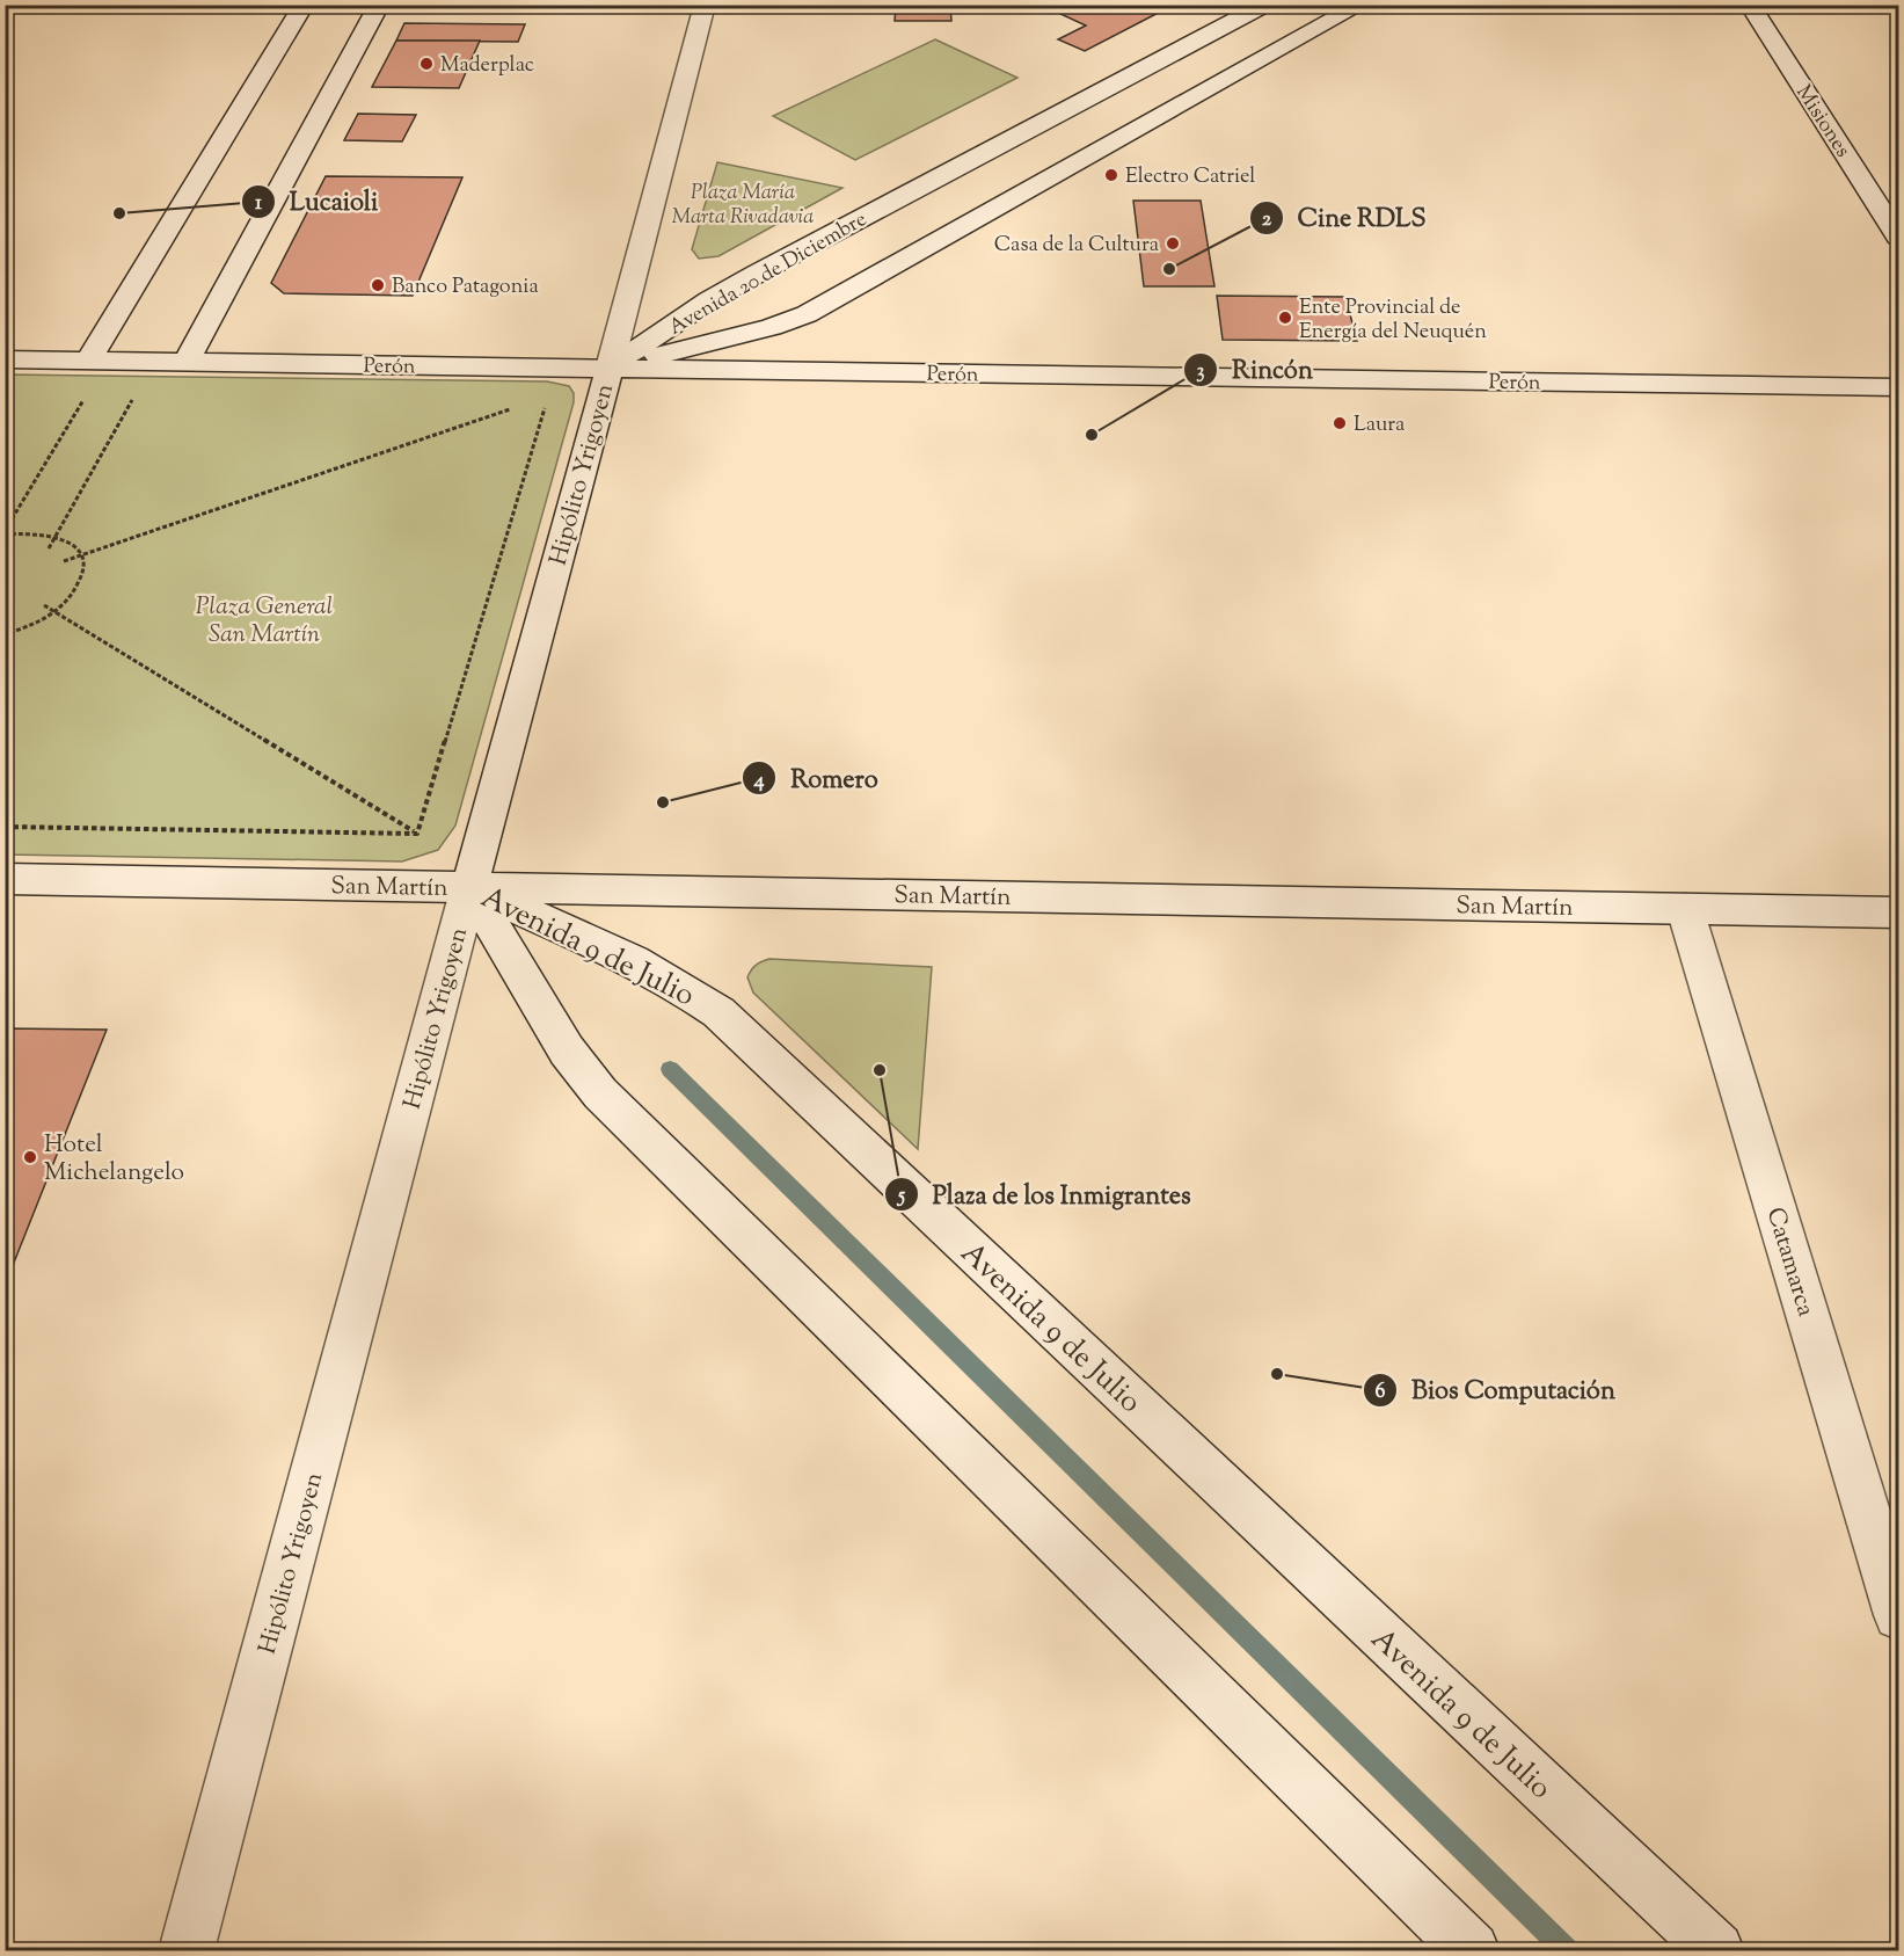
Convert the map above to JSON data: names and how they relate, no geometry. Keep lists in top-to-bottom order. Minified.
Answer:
{"streets":{"street":["Misiones","Avenida 20 de Diciembre","Perón","Hipólito Yrigoyen","San Martín","Avenida 9 de Julio","Catamarca"]},"crossings":[["Avenida 20 de Diciembre","Perón"],["Avenida 20 de Diciembre","Hipólito Yrigoyen"],["Perón","Hipólito Yrigoyen"],["Hipólito Yrigoyen","San Martín"],["Hipólito Yrigoyen","Avenida 9 de Julio"],["San Martín","Avenida 9 de Julio"],["San Martín","Catamarca"]],"parks":["Plaza María Marta Rivadavia","Plaza General San Martín"],"places":["Maderplac","Electro Catriel","Lucaioli","Casa de la Cultura","Cine RDLS","Banco Patagonia","Ente Provincial de Energía del Neuquén","Laura","Rincón","Romero","Plaza de los Inmigrantes","Hotel Michelangelo","Bios Computación"]}
